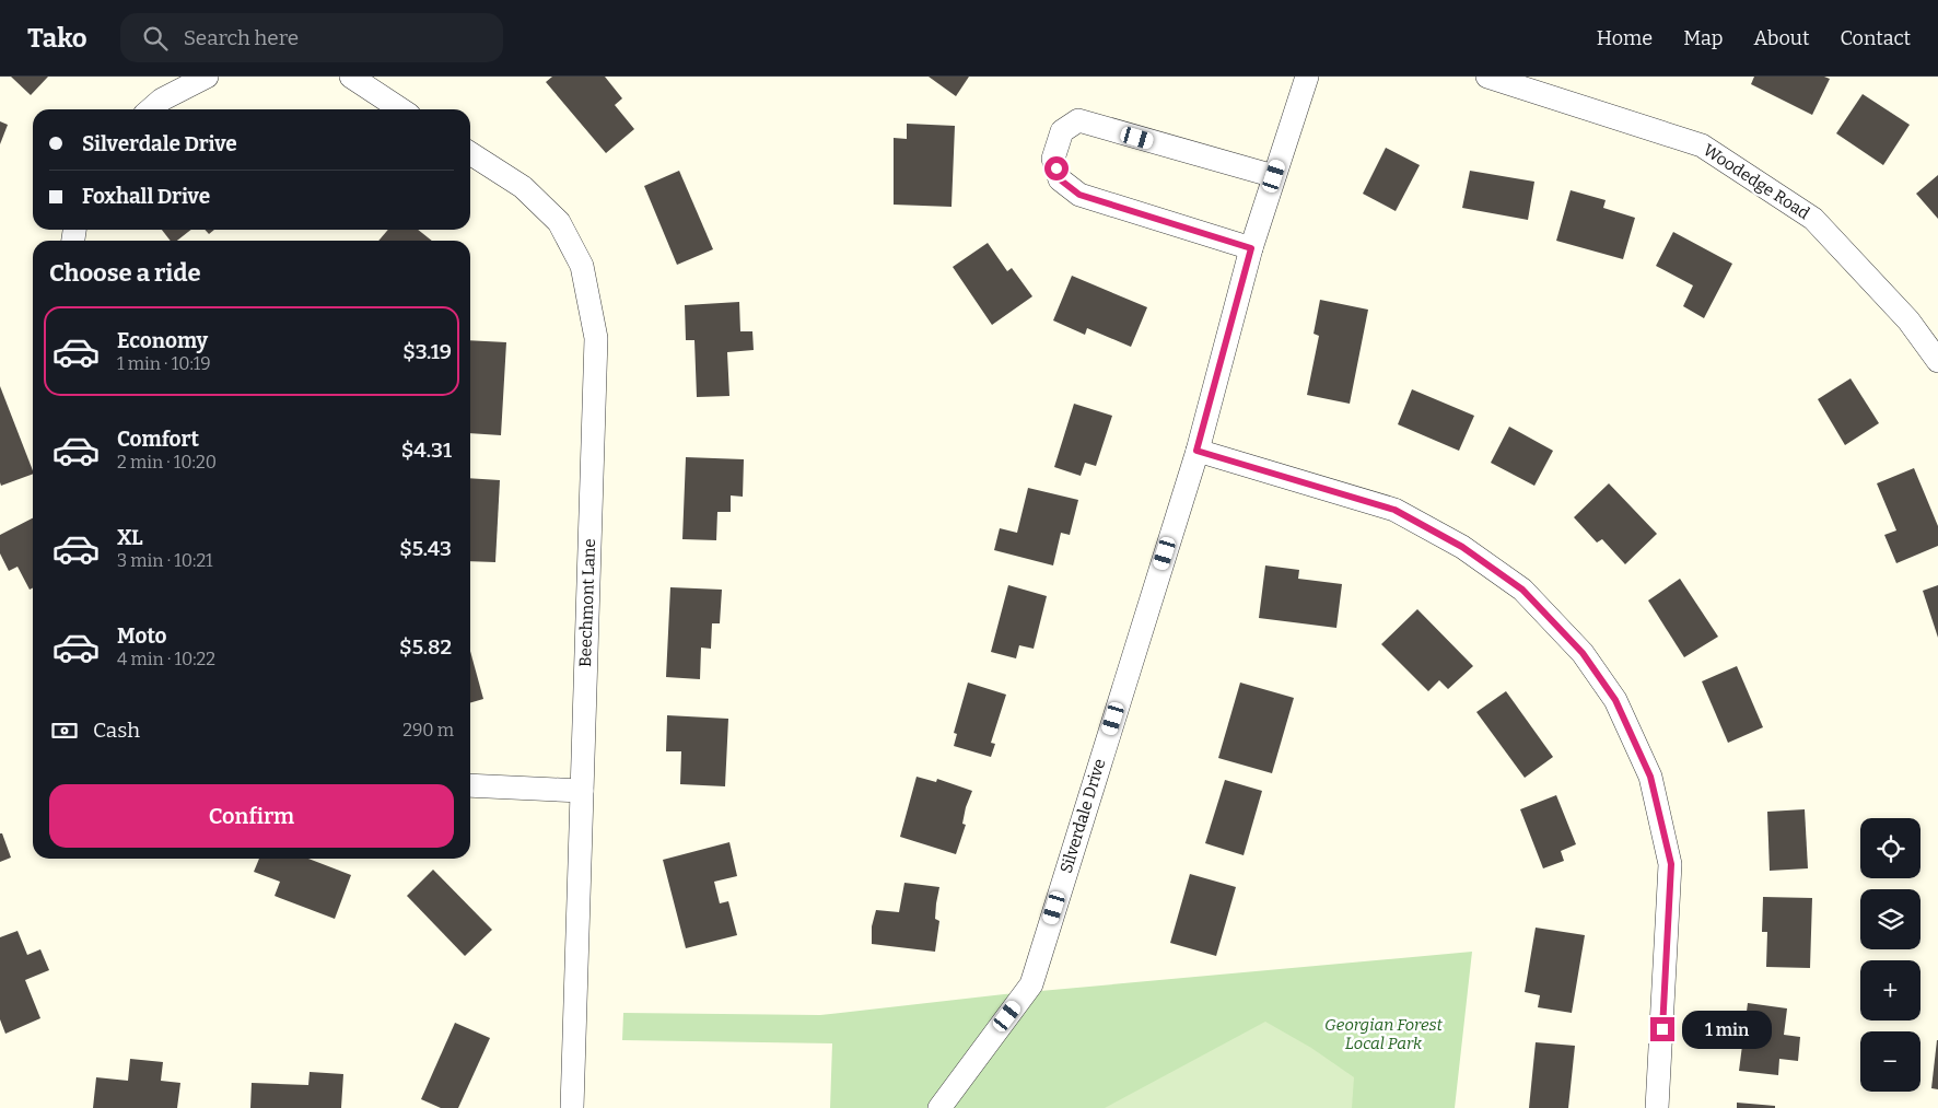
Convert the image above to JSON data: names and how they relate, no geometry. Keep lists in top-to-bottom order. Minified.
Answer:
{"streets":{"street":["Woodedge Road","Beechmont Lane","Silverdale Drive"]},"parks":["Georgian Forest Local Park"],"page":{"header":"Tako","search":"Search here","nav":["Home","Map","About","Contact"],"banner":["Silverdale Drive","Foxhall Drive"],"heading":"Choose a ride","list":[{"name":"Economy","note":"1 min · 10:19","value":"$3.19"},{"name":"Comfort","note":"2 min · 10:20","value":"$4.31"},{"name":"XL","note":"3 min · 10:21","value":"$5.43"},{"name":"Moto","note":"4 min · 10:22","value":"$5.82"}],"pay":["Cash","290 m"],"buttons":"Confirm","map_buttons":["+","−"],"bubble":"1 min"}}
